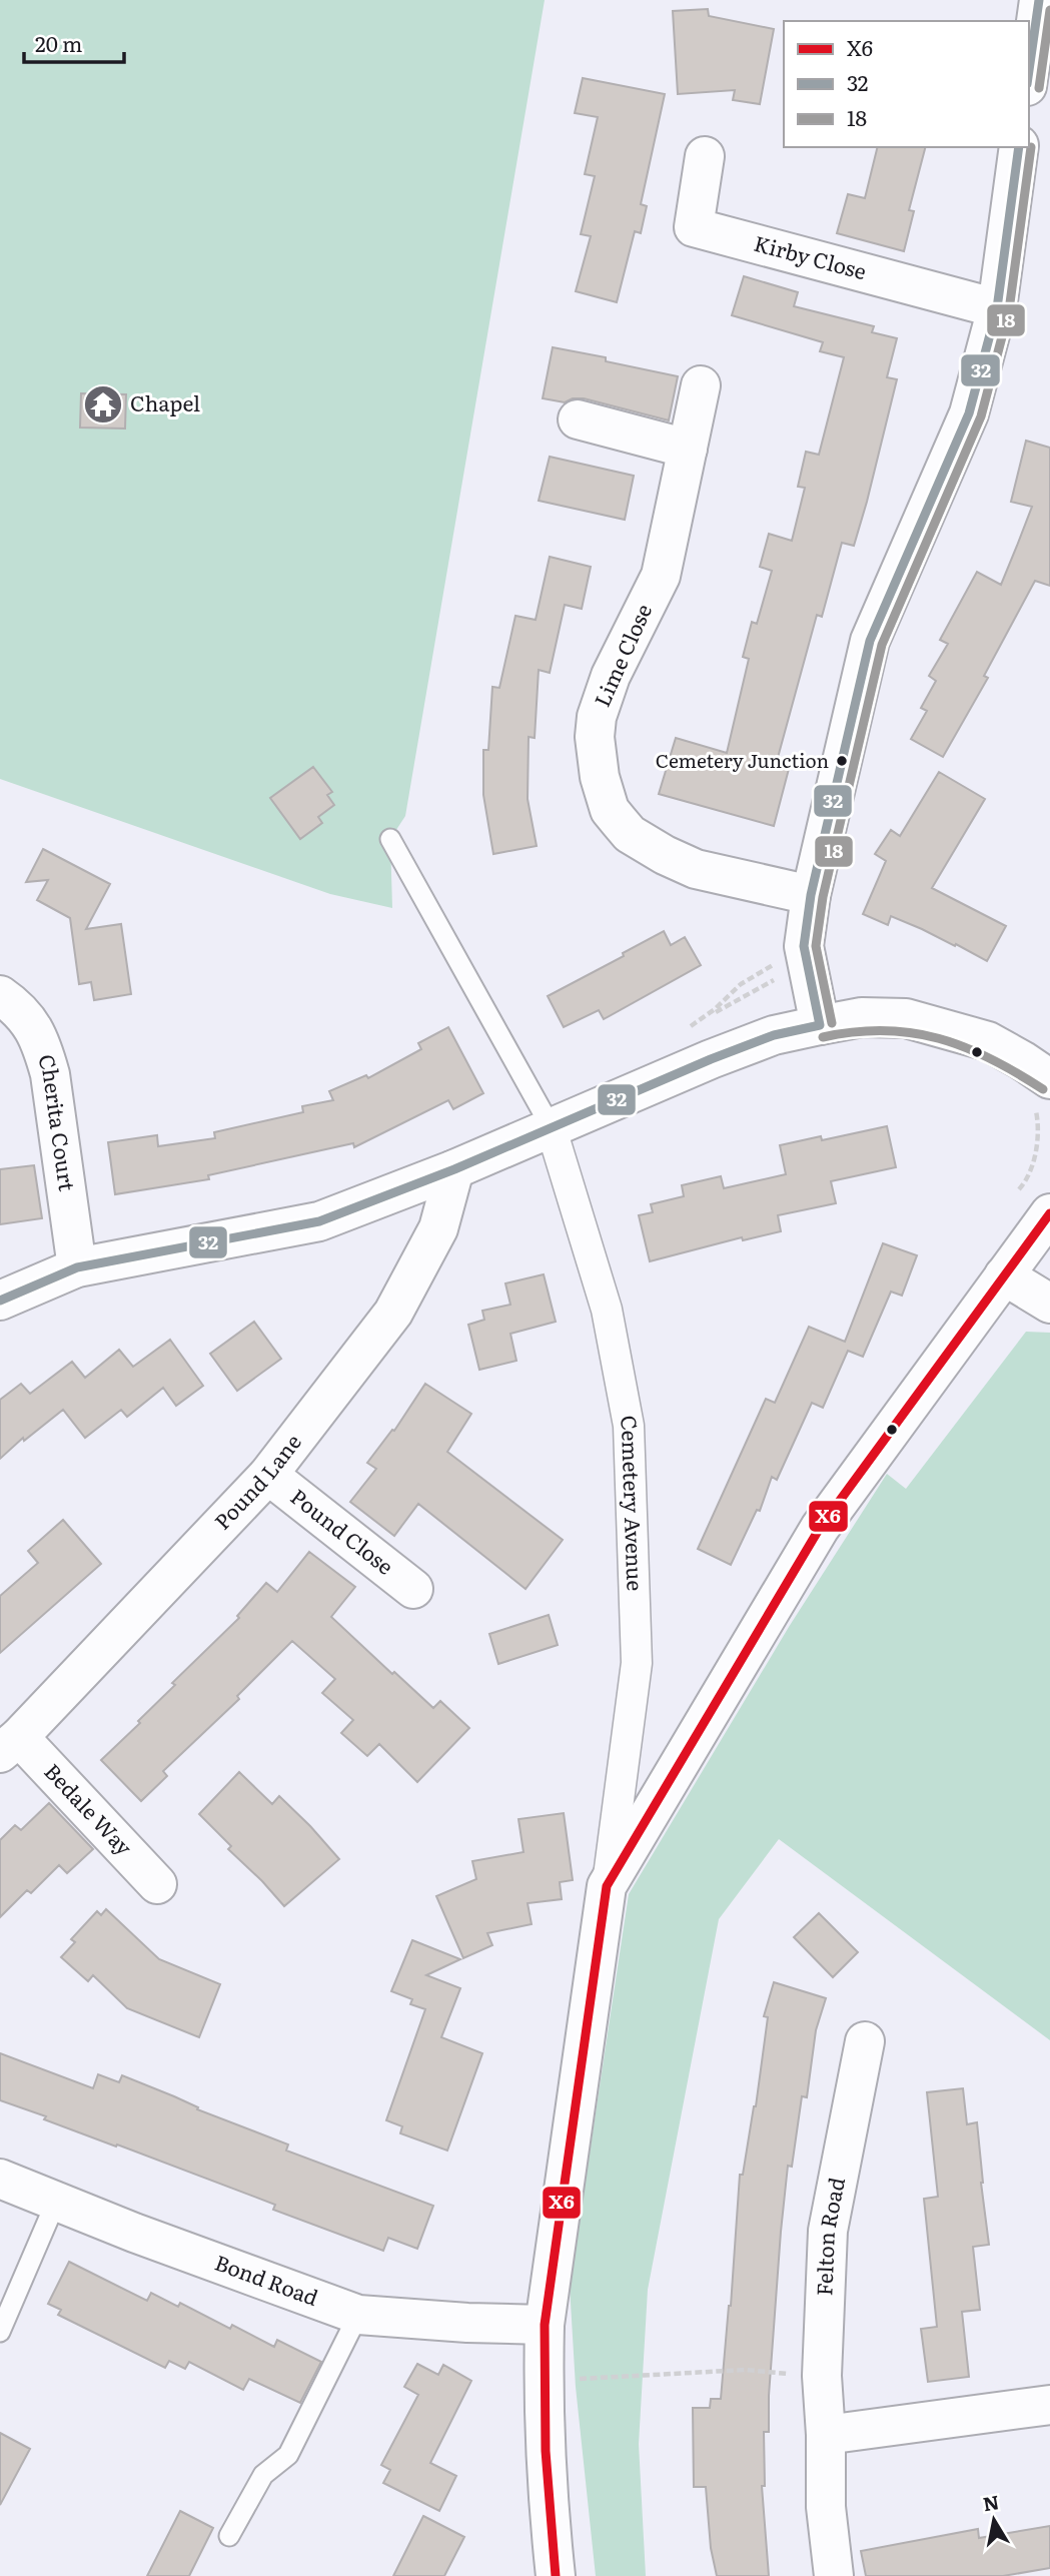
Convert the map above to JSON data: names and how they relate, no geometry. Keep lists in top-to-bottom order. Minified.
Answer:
{"streets":{"street":["Kirby Close","Lime Close","Cherita Court","Pound Lane","Cemetery Avenue","Pound Close","Bedale Way","Felton Road","Bond Road"]},"crossings":[["Pound Lane","Pound Close"],["Pound Lane","Bedale Way"]],"places":{"temple":["Chapel"],"other":["Cemetery Junction"]},"lines":["transit line 32","transit line 18","transit line X6"],"legend":["X6","32","18"],"scale_bar":"20 m","north":"top"}
